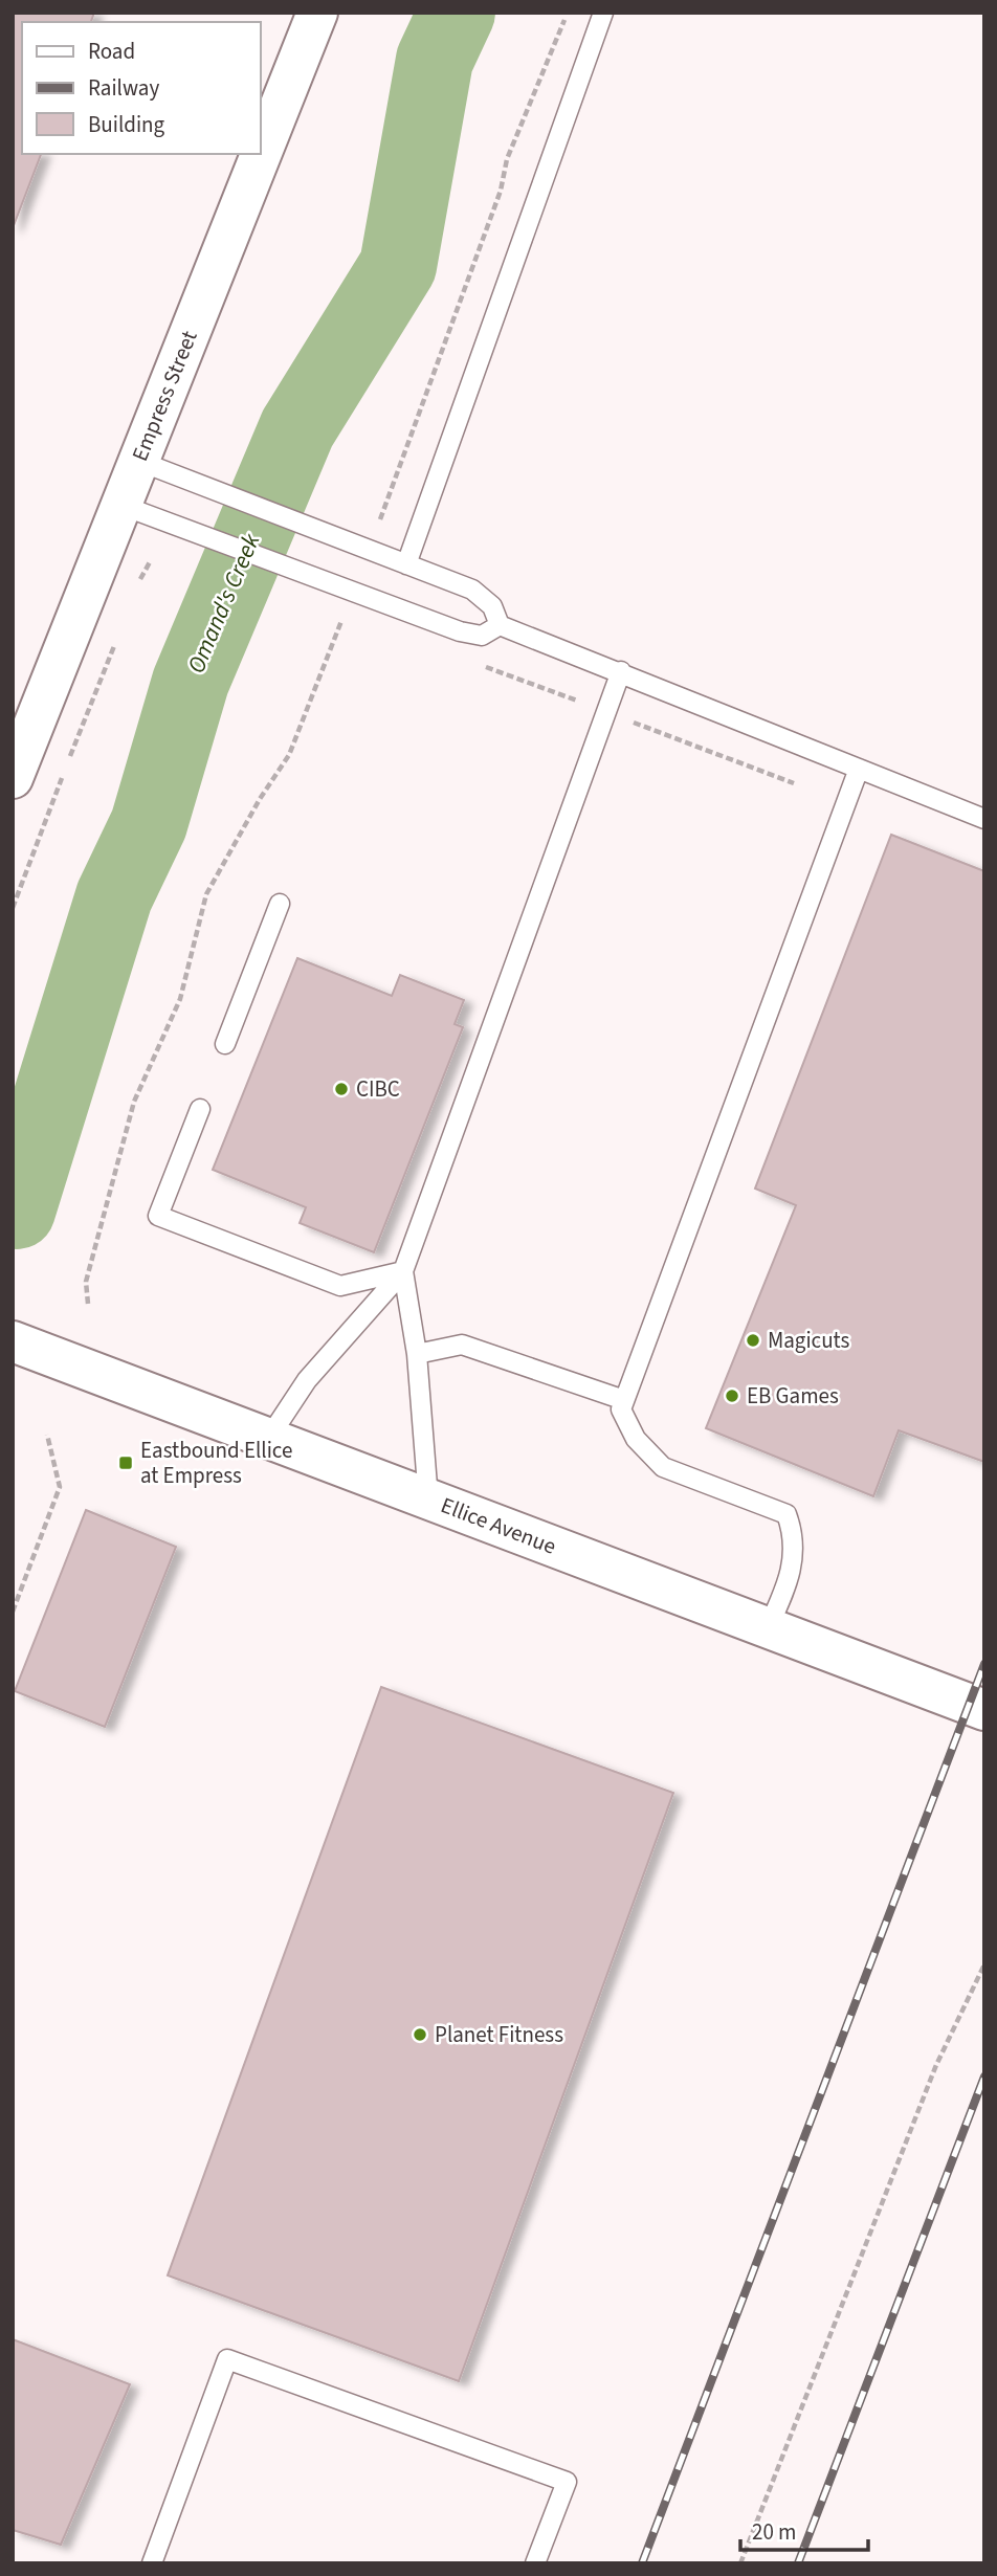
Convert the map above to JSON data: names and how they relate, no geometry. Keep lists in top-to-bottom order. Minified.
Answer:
{"streets":{"main road":["Empress Street","Ellice Avenue"]},"water":["Omand's Creek"],"places":{"other":["CIBC","Magicuts","EB Games","Planet Fitness"],"transit":["Eastbound Ellice at Empress"]},"legend":["Road","Railway","Building"],"scale_bar":"20 m"}
